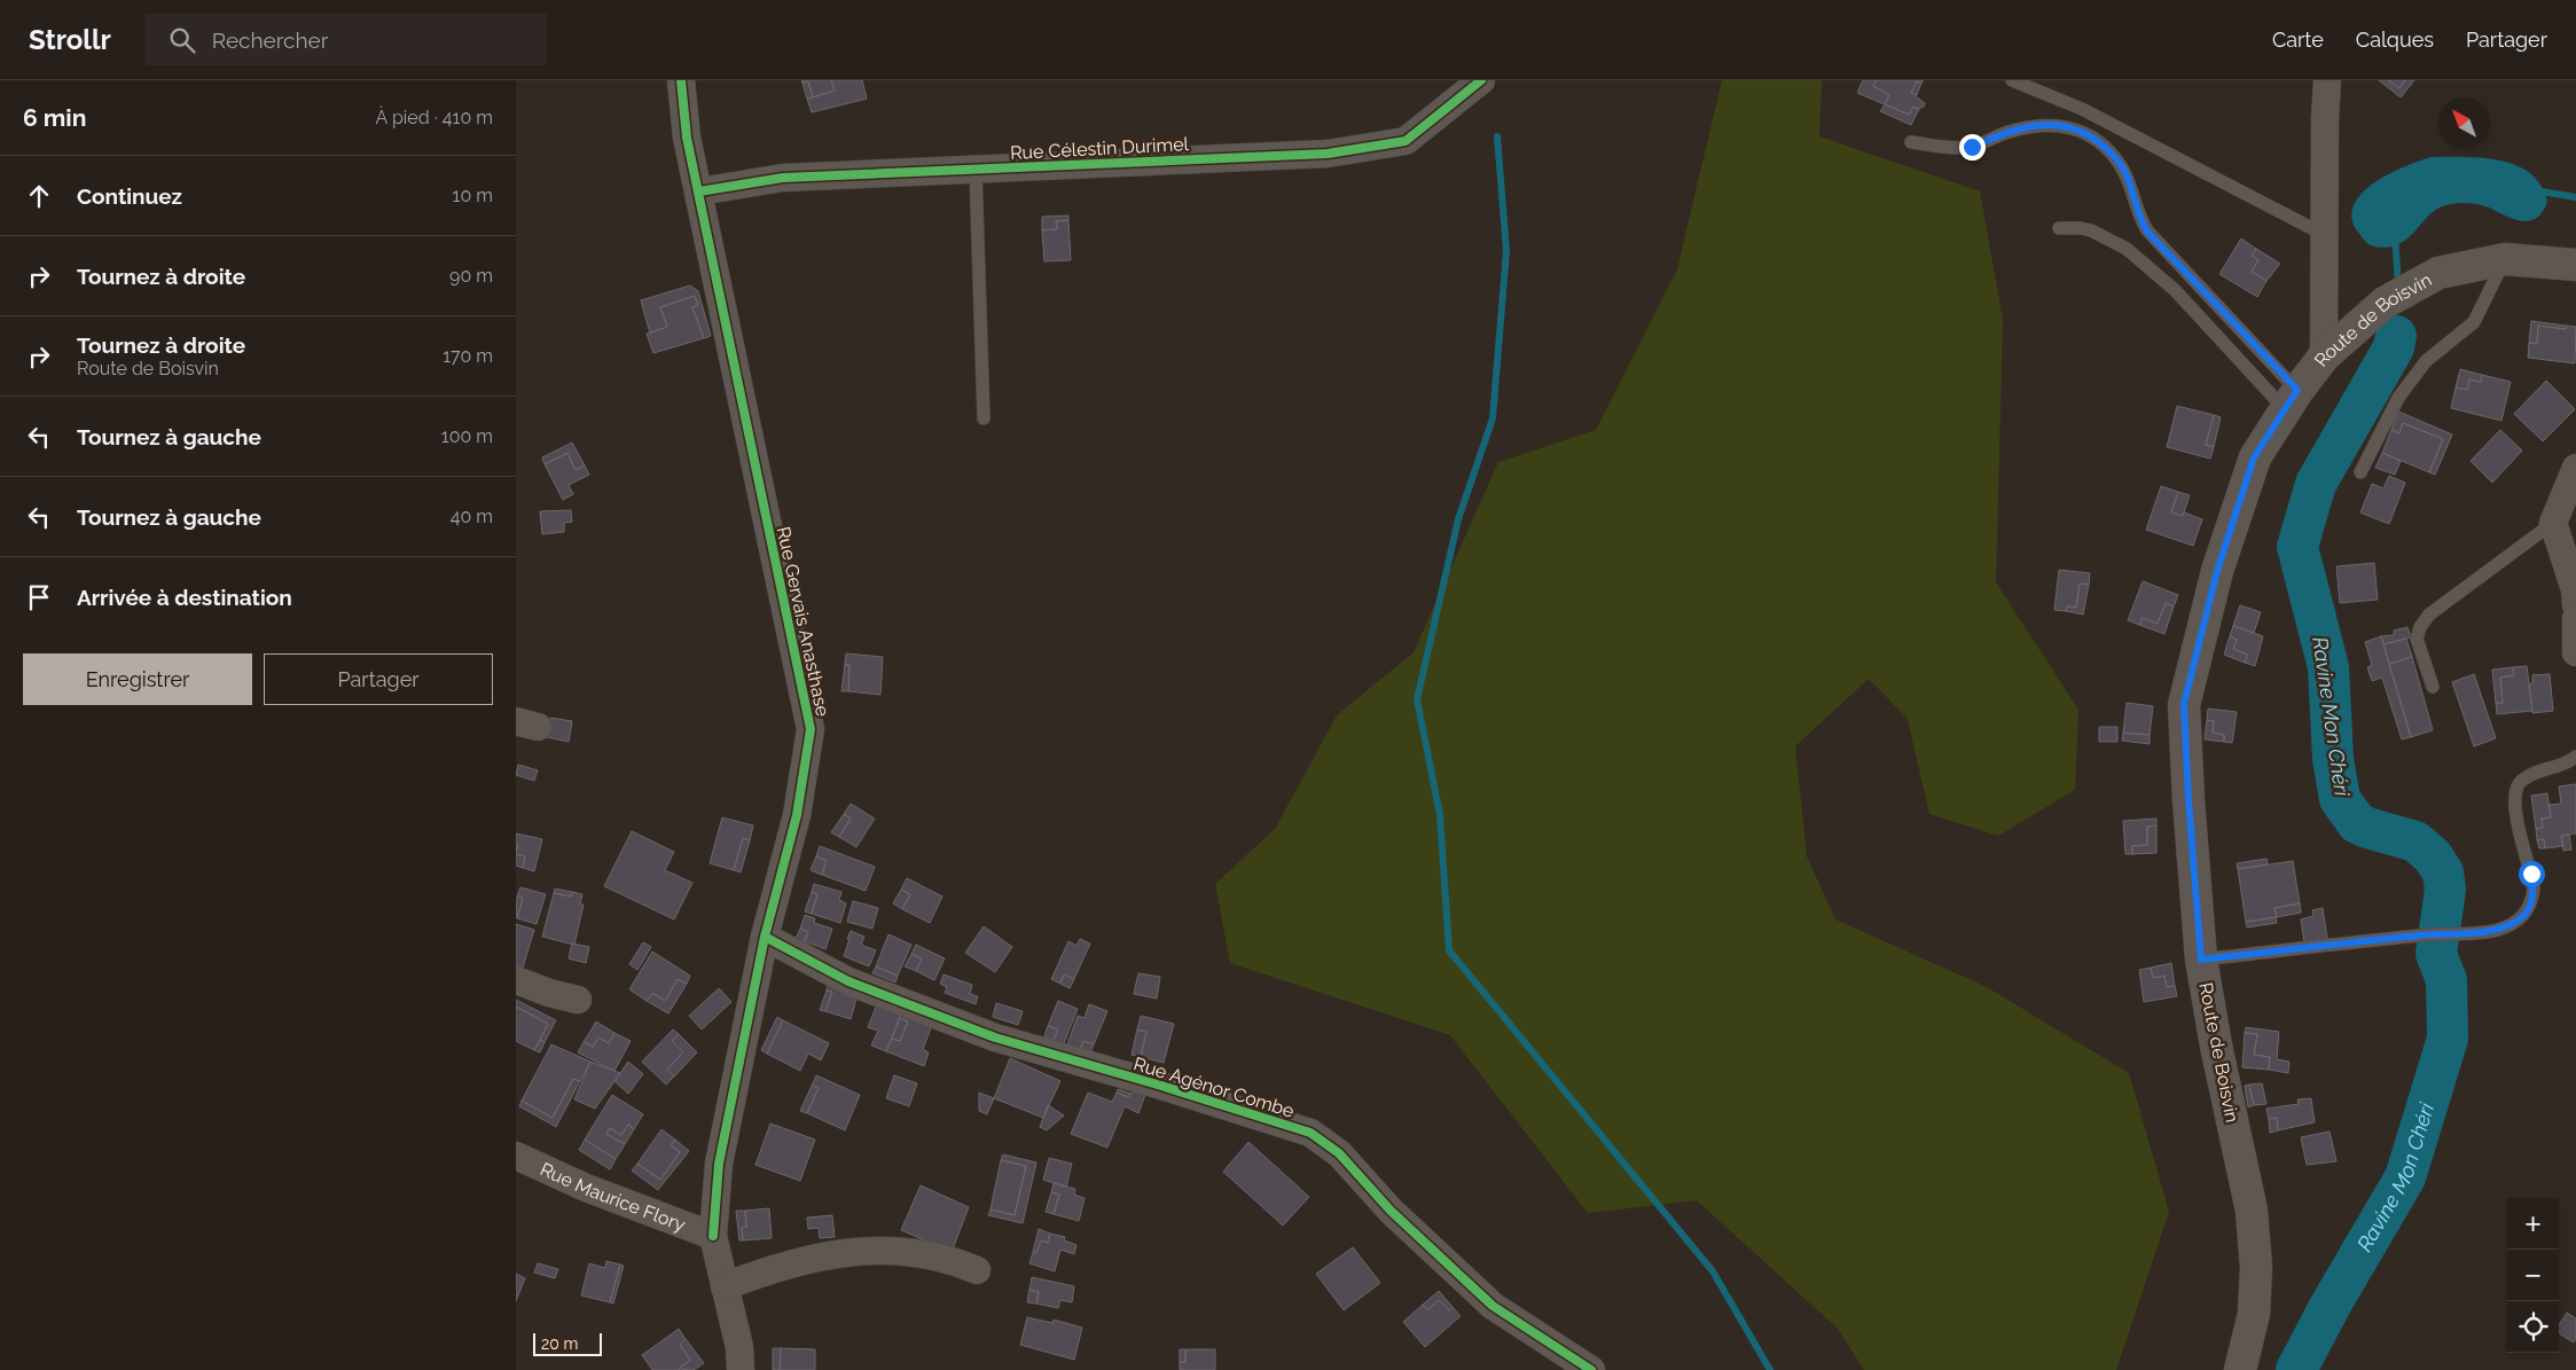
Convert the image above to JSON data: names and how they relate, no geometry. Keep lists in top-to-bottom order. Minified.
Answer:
{"streets":{"main road":["Route de Boisvin"],"street":["Rue Célestin Durimel","Rue Gervais Anasthase","Rue Agénor Combe","Rue Maurice Flory"]},"crossings":[["Rue Célestin Durimel","Rue Gervais Anasthase"],["Rue Gervais Anasthase","Rue Agénor Combe"],["Rue Gervais Anasthase","Rue Maurice Flory"]],"water":["Ravine Mon Chéri"],"scale_bar":"20 m","north":"top left","page":{"header":"Strollr","search":"Rechercher","nav":["Carte","Calques","Partager"],"heading":["6 min","À pied · 410 m"],"list":[["Continuez","10 m"],["Tournez à droite","90 m"],["Tournez à droite","Route de Boisvin","170 m"],["Tournez à gauche","100 m"],["Tournez à gauche","40 m"],"Arrivée à destination"],"buttons":["Enregistrer","Partager"],"map_buttons":["+","−"],"scale":"20 m"}}
